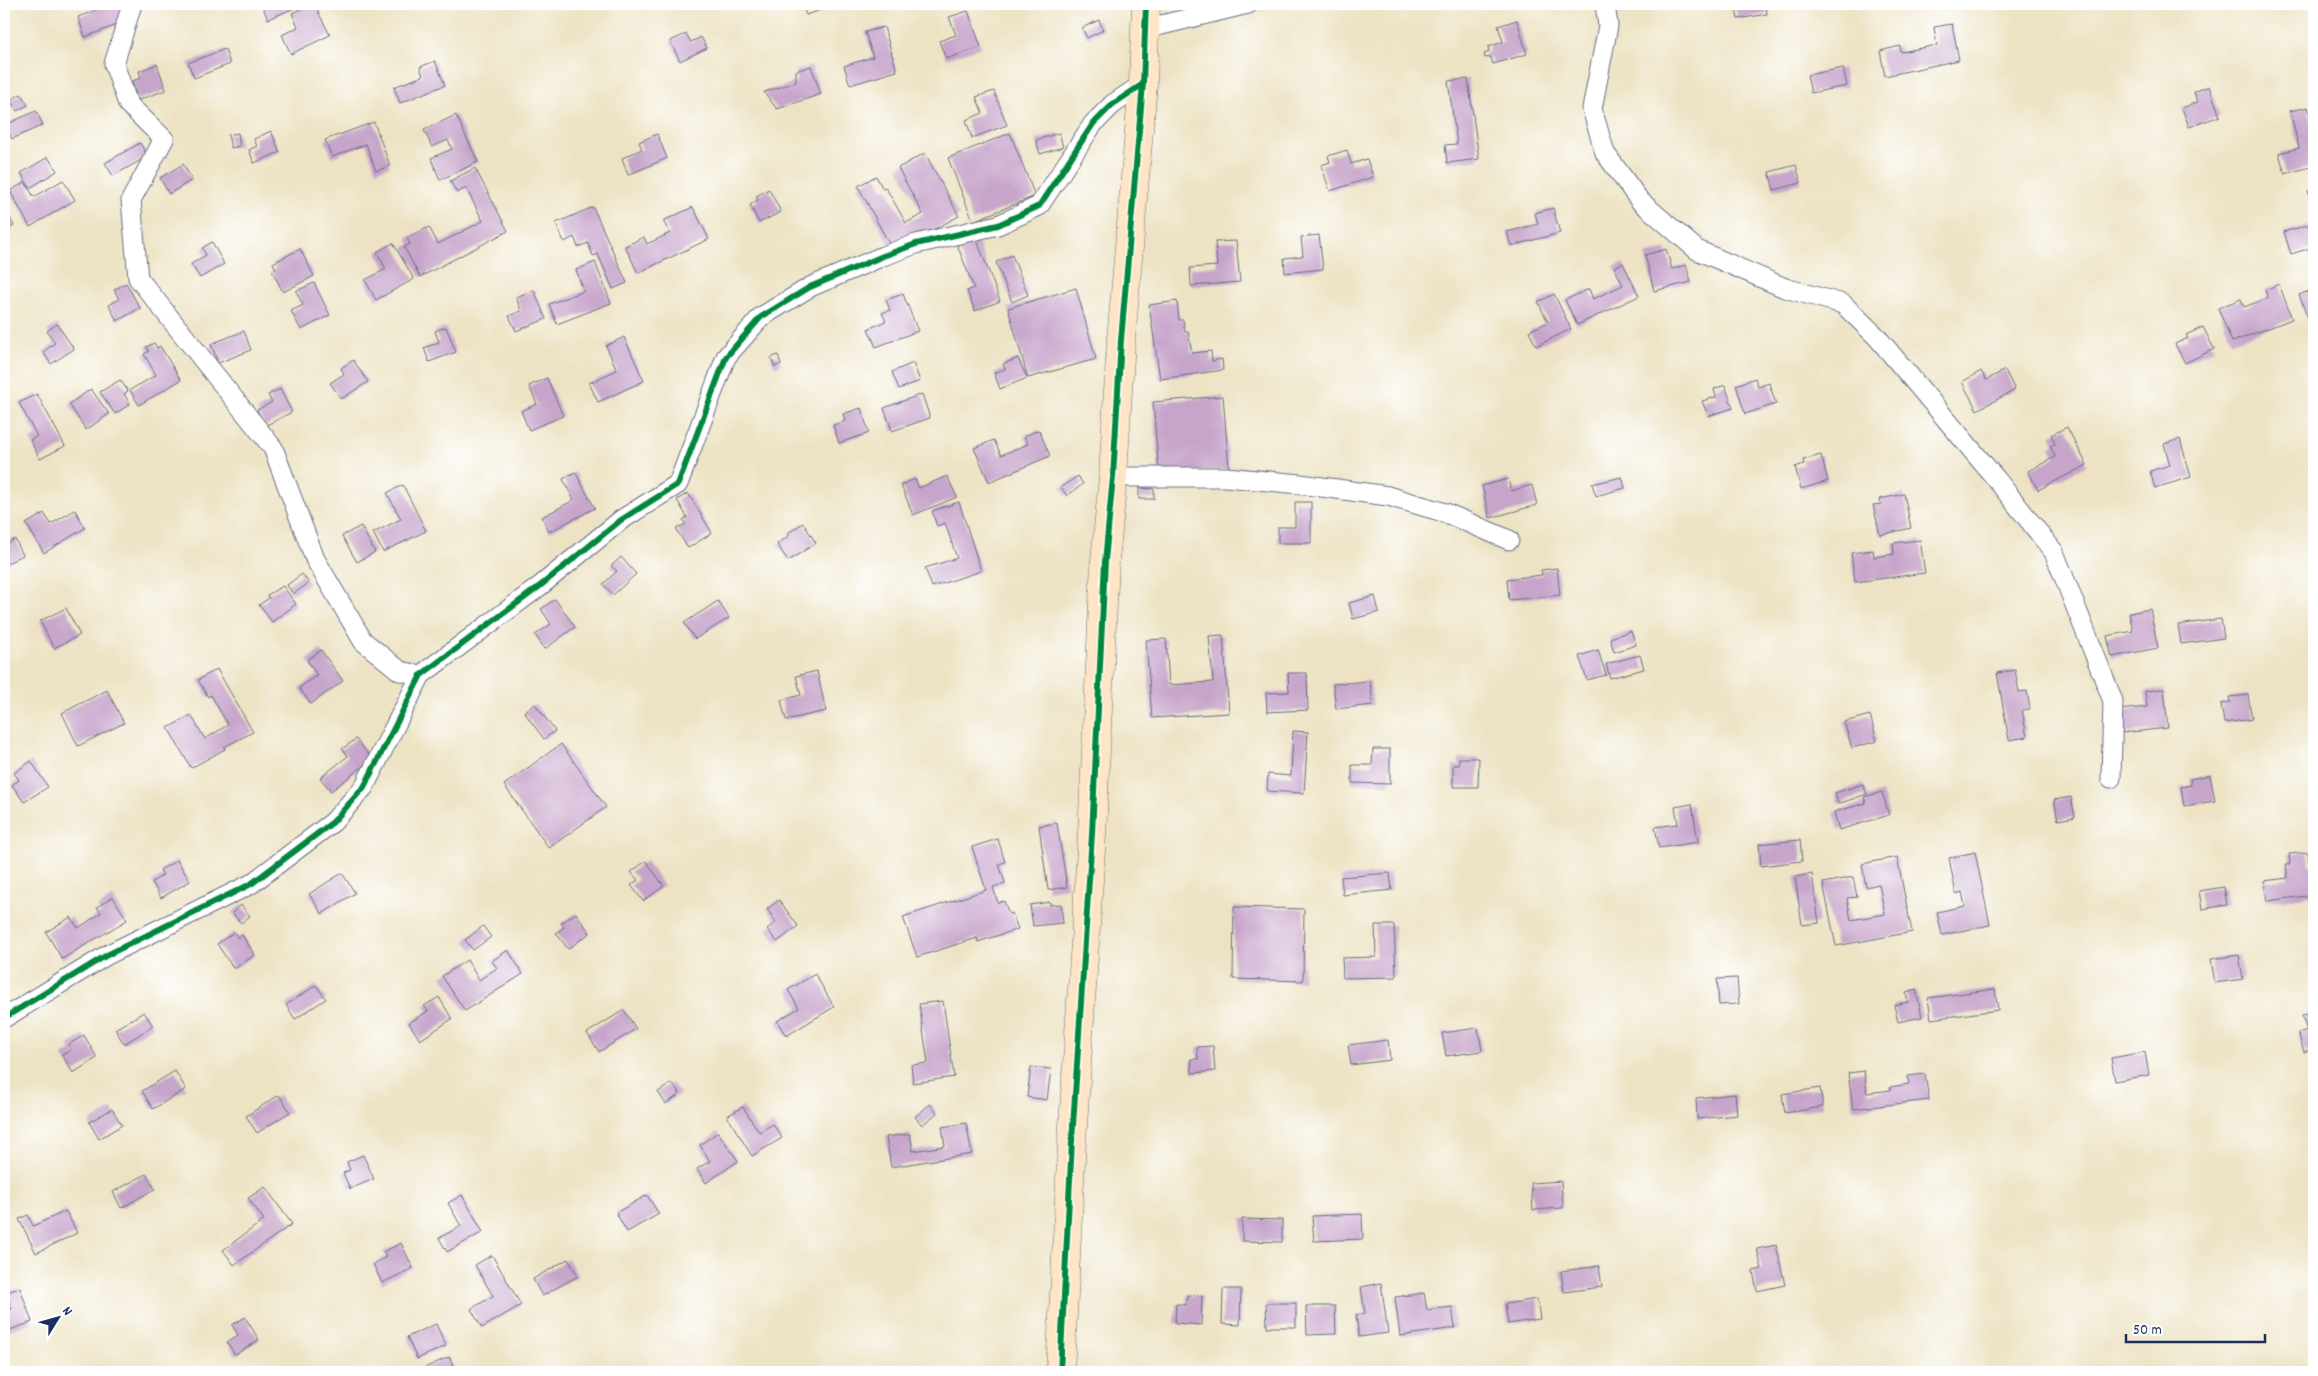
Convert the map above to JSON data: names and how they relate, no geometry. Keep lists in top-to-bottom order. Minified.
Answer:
{"scale_bar":"50 m","north":"top right"}
